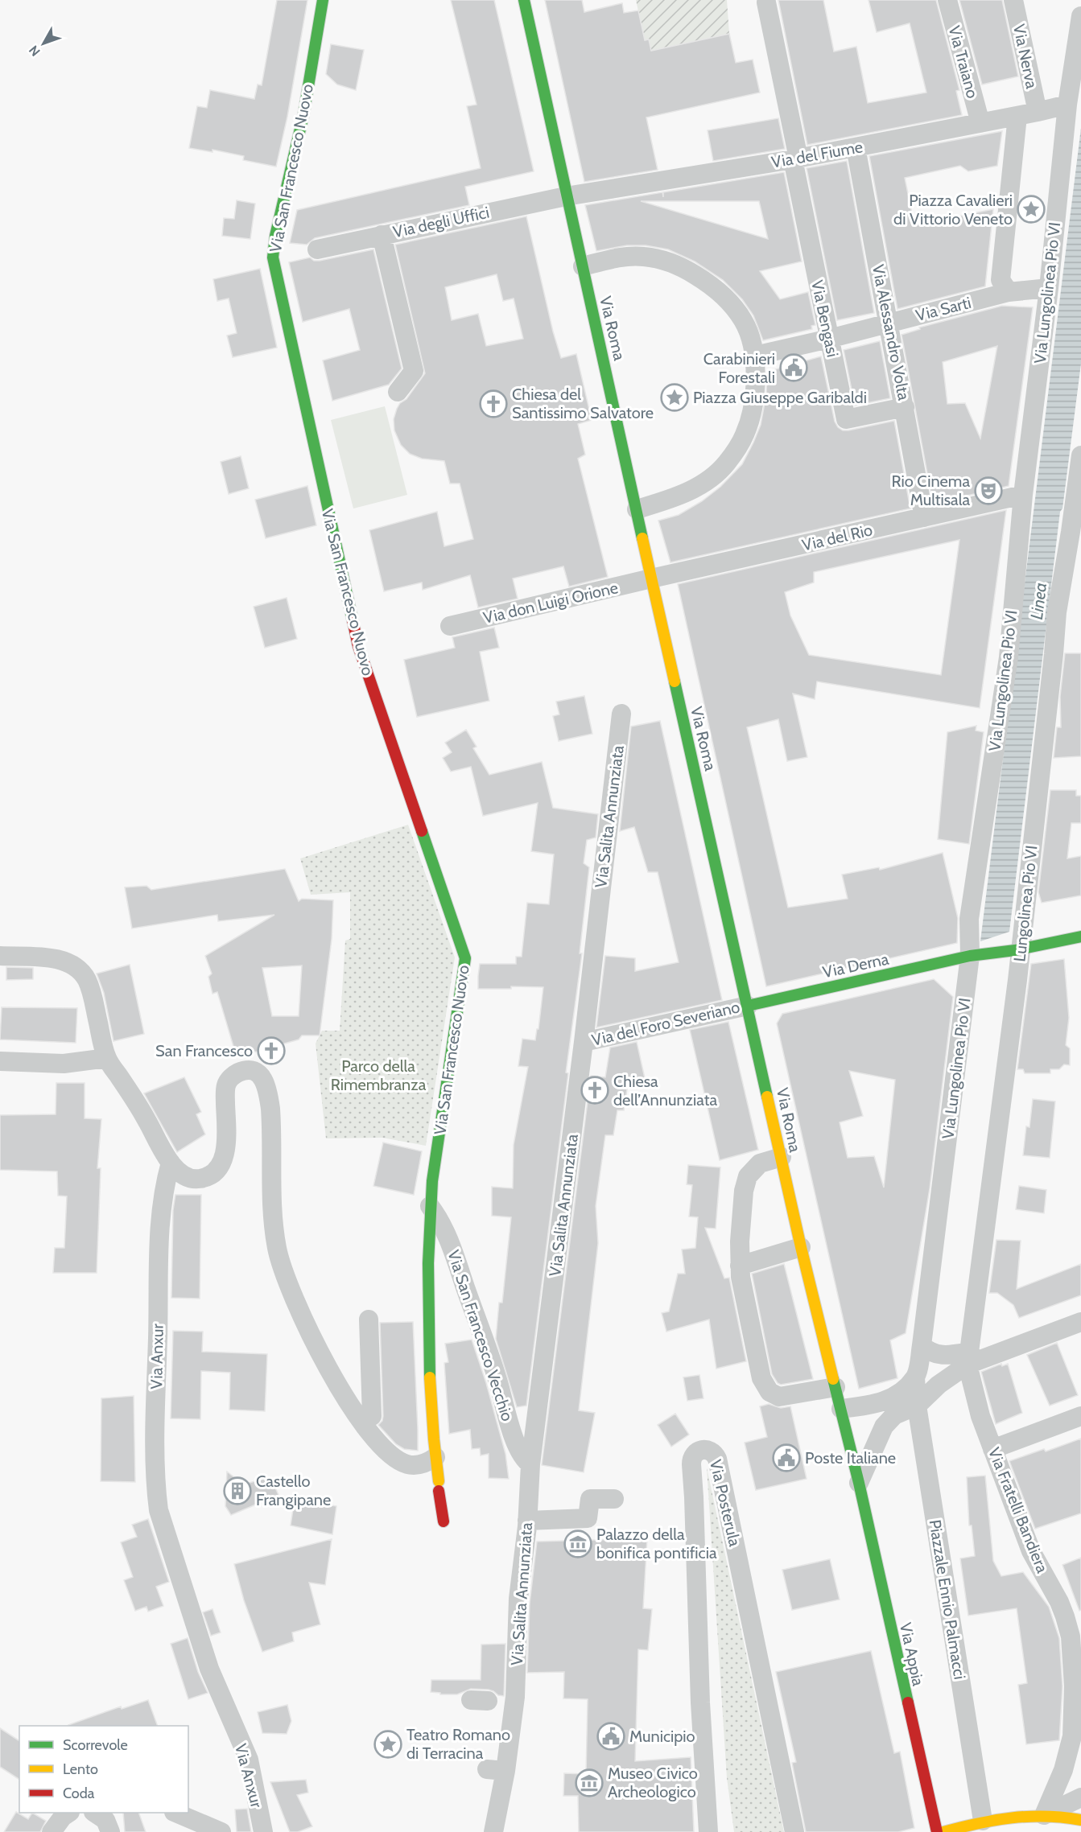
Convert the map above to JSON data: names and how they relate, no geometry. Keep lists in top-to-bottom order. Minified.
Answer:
{"streets":{"street":["Via Nerva","Via Traiano","Via del Fiume","Via San Francesco Nuovo","Via degli Uffici","Via Lungolinea Pio VI","Via Sarti","Via Bengasi","Via Roma","Via Alessandro Volta","Via del Rio","Via don Luigi Orione","Via Salita Annunziata","Lungolinea Pio VI","Via Derna","Via del Foro Severiano","Via San Francesco Vecchio","Via Anxur","Via Posterula","Via Fratelli Bandiera","Piazzale Ennio Palmacci","Via Appia"]},"crossings":[["Via Nerva","Via del Fiume"],["Via Traiano","Via del Fiume"],["Via del Fiume","Via degli Uffici"],["Via del Fiume","Via Lungolinea Pio VI"],["Via del Fiume","Via Bengasi"],["Via del Fiume","Via Roma"],["Via del Fiume","Via Alessandro Volta"],["Via San Francesco Nuovo","Via San Francesco Vecchio"],["Via degli Uffici","Via Roma"],["Via Lungolinea Pio VI","Via Sarti"],["Via Lungolinea Pio VI","Via del Rio"],["Via Lungolinea Pio VI","Via Derna"],["Via Lungolinea Pio VI","Piazzale Ennio Palmacci"],["Via Sarti","Via Bengasi"],["Via Sarti","Via Alessandro Volta"],["Via Bengasi","Via Alessandro Volta"],["Via Roma","Via del Rio"],["Via Roma","Via don Luigi Orione"],["Via Roma","Via Derna"],["Via Roma","Via del Foro Severiano"],["Via Roma","Via Appia"],["Via Alessandro Volta","Via del Rio"],["Via del Rio","Via don Luigi Orione"],["Via Salita Annunziata","Via del Foro Severiano"],["Via Salita Annunziata","Via San Francesco Vecchio"],["Lungolinea Pio VI","Via Derna"],["Lungolinea Pio VI","Via Fratelli Bandiera"],["Via Derna","Via del Foro Severiano"]],"water":["Linea"],"parks":["Parco della Rimembranza"],"places":{"place":["Piazza Cavalieri di Vittorio Veneto","Piazza Giuseppe Garibaldi","Teatro Romano di Terracina"],"public building":["Carabinieri Forestali","Poste Italiane","Municipio"],"church":["Chiesa del Santissimo Salvatore","San Francesco","Chiesa dell’Annunziata"],"theatre":["Rio Cinema Multisala"],"building":["Castello Frangipane"],"museum":["Palazzo della bonifica pontificia","Museo Civico Archeologico"]},"legend":["Scorrevole","Lento","Coda"],"north":"bottom left"}
